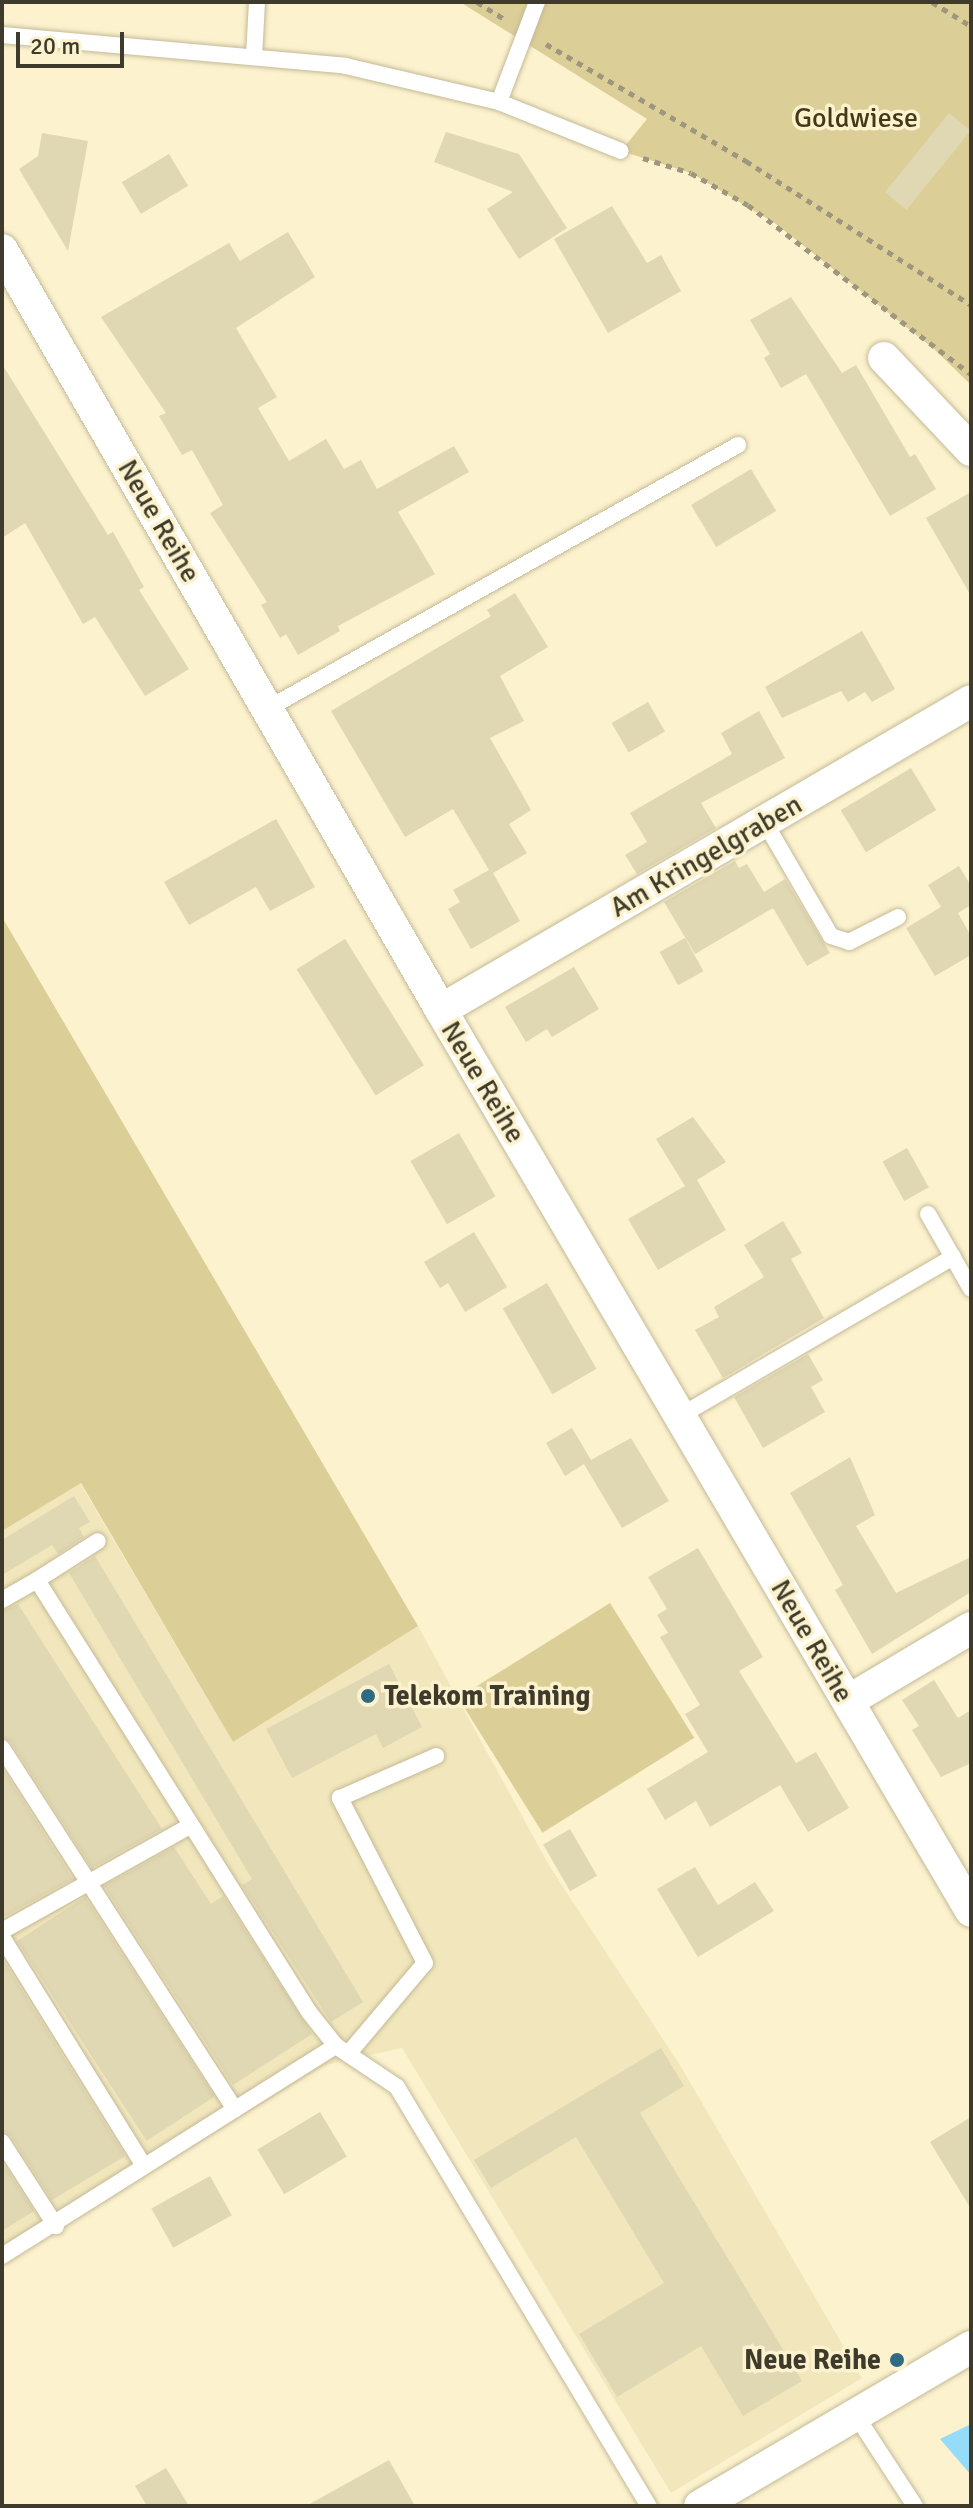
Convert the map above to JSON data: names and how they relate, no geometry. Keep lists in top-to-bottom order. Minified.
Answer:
{"streets":{"street":["Neue Reihe","Am Kringelgraben"]},"crossings":[["Neue Reihe","Am Kringelgraben"]],"parks":["Goldwiese"],"places":["Telekom Training","Neue Reihe"],"scale_bar":"20 m"}
